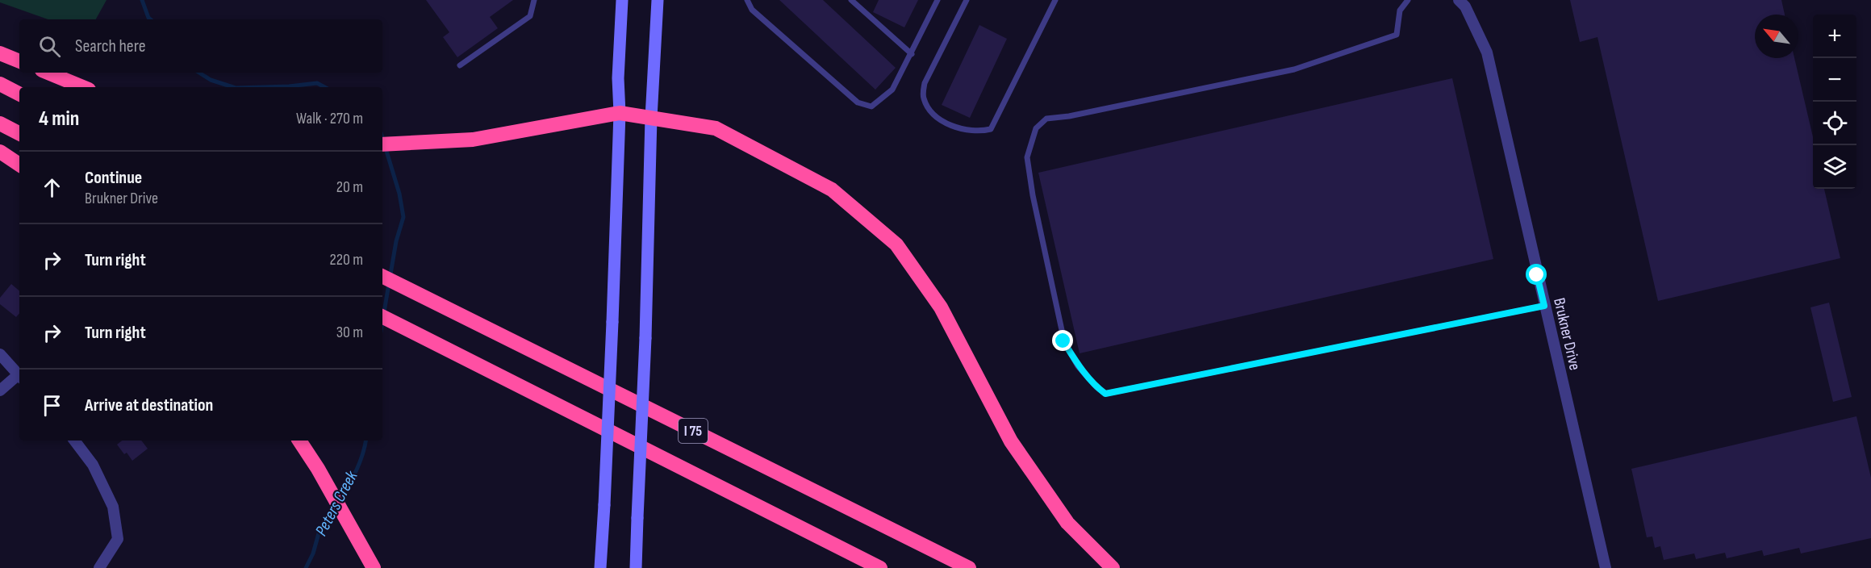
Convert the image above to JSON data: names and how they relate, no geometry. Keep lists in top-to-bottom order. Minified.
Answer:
{"streets":{"highway":["I 75"],"street":["Brukner Drive"]},"water":["Peters Creek"],"north":"top left","page":{"map_buttons":["+","−"],"search":"Search here","heading":["4 min","Walk · 270 m"],"list":[["Continue","Brukner Drive","20 m"],["Turn right","220 m"],["Turn right","30 m"],"Arrive at destination"]}}
